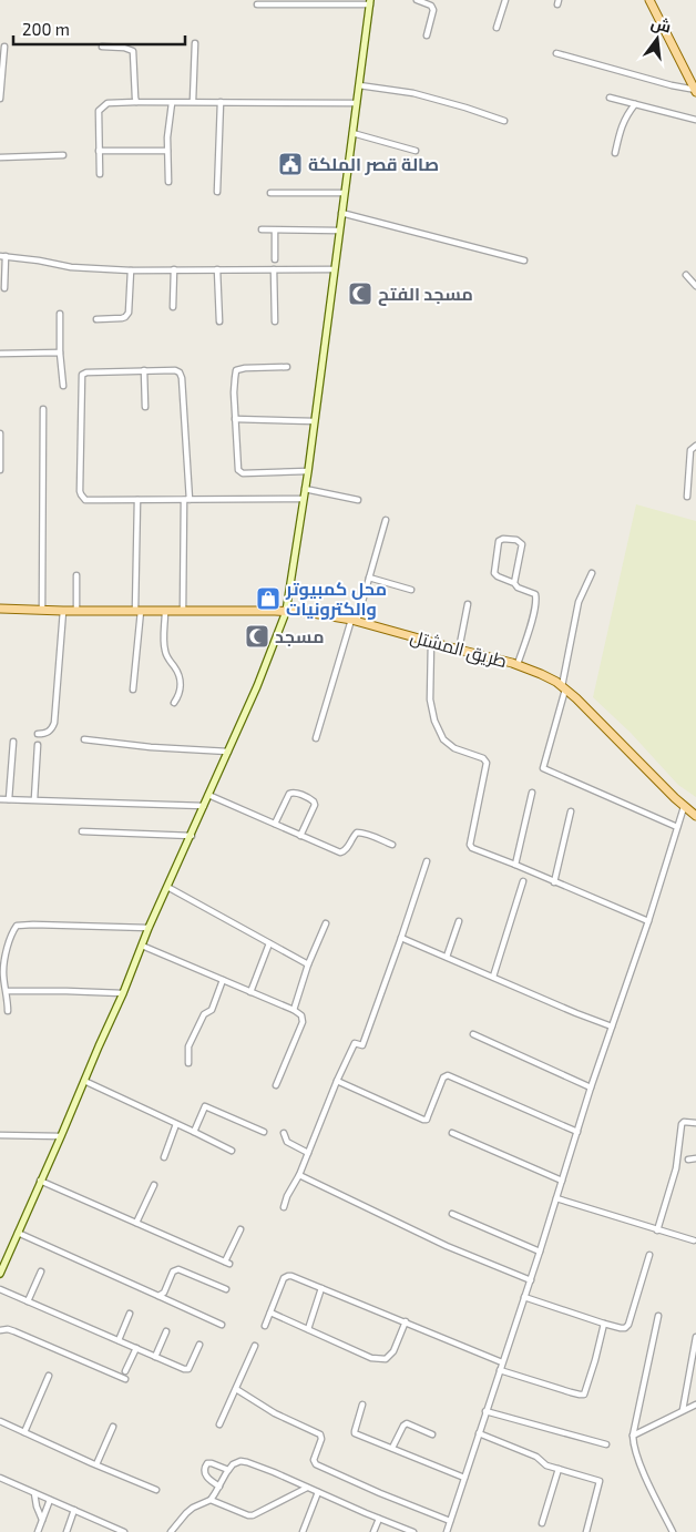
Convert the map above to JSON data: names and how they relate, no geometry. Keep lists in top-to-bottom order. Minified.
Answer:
{"streets":{"main road":["طريق المشتل"]},"places":{"public building":["صالة قصر الملكة"],"mosque":["مسجد الفتح","مسجد"],"shop":["محل كمبيوتر والكترونيات"]},"scale_bar":"200 m","north":"top"}
